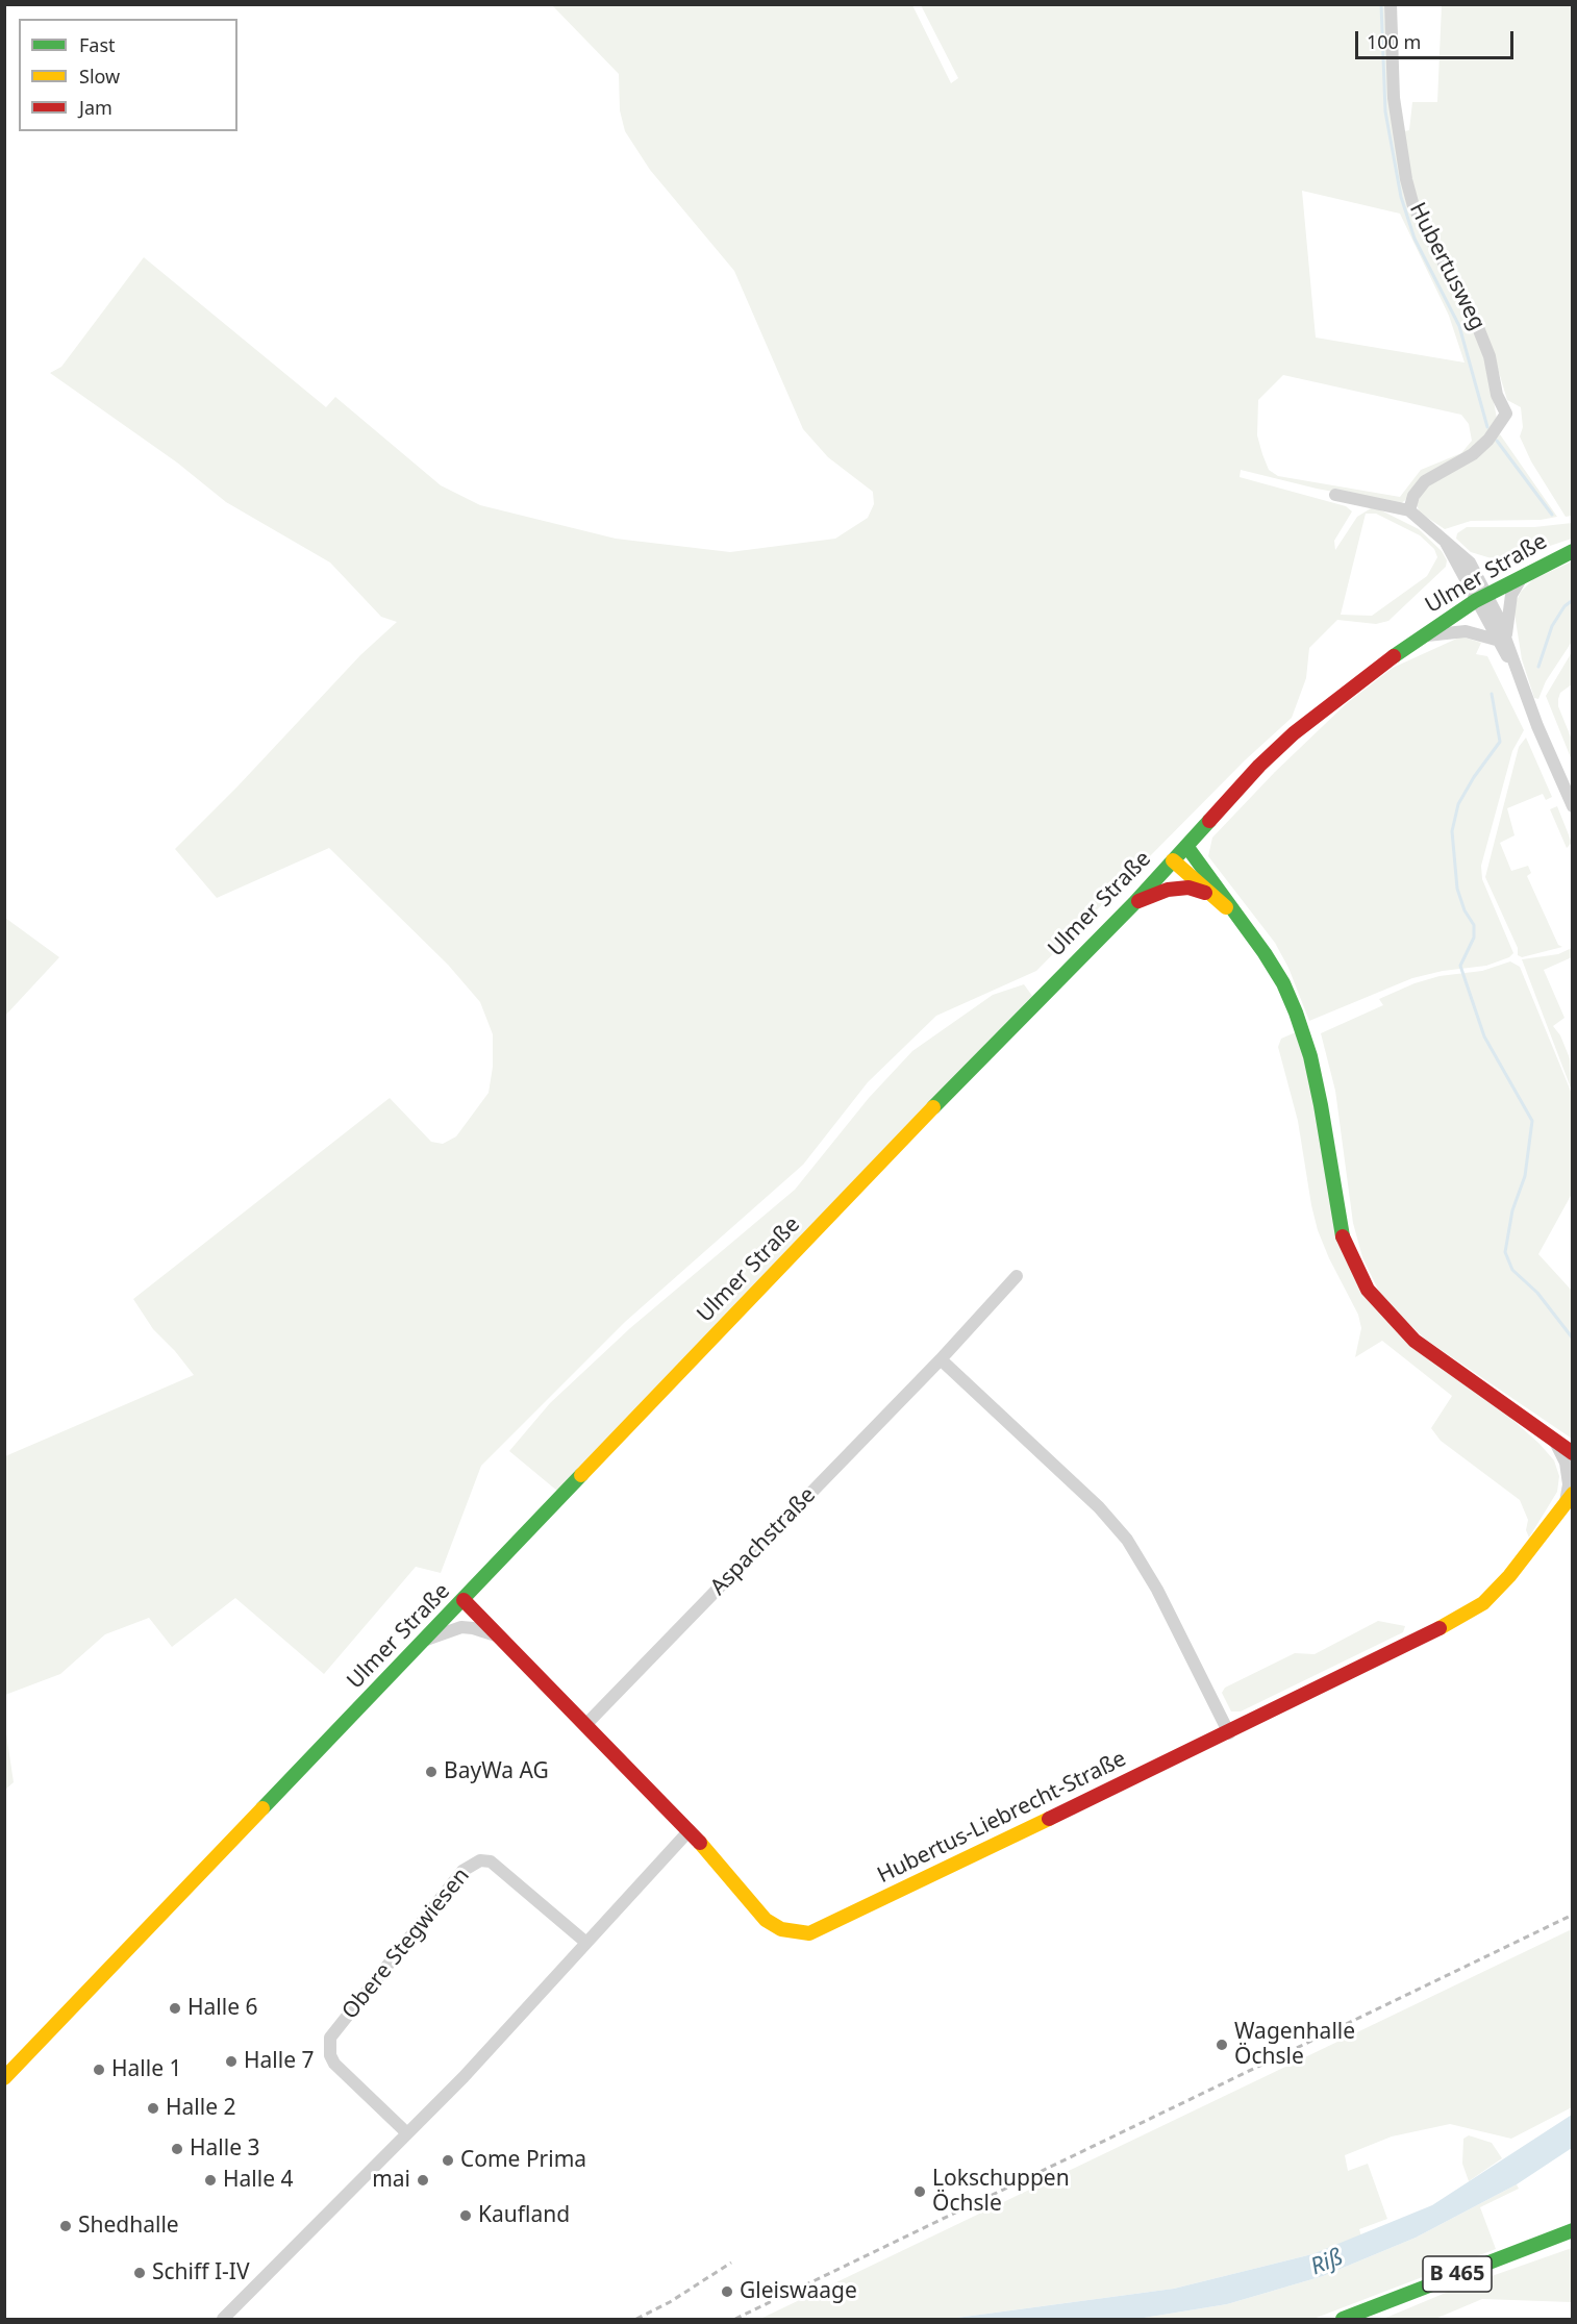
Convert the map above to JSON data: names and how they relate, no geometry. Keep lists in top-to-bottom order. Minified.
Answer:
{"streets":{"main road":["Ulmer Straße","Hubertus-Liebrecht-Straße","B 465"],"street":["Hubertusweg","Aspachstraße","Obere Stegwiesen"]},"crossings":[["Ulmer Straße","Hubertus-Liebrecht-Straße"],["Aspachstraße","Hubertus-Liebrecht-Straße"]],"water":["Riß"],"places":["BayWa AG","Halle 6","Wagenhalle Öchsle","Halle 7","Halle 1","Halle 2","Halle 3","Come Prima","Halle 4","mai","Lokschuppen Öchsle","Kaufland","Shedhalle","Schiff I-IV","Gleiswaage"],"legend":["Fast","Slow","Jam"],"scale_bar":"100 m"}
